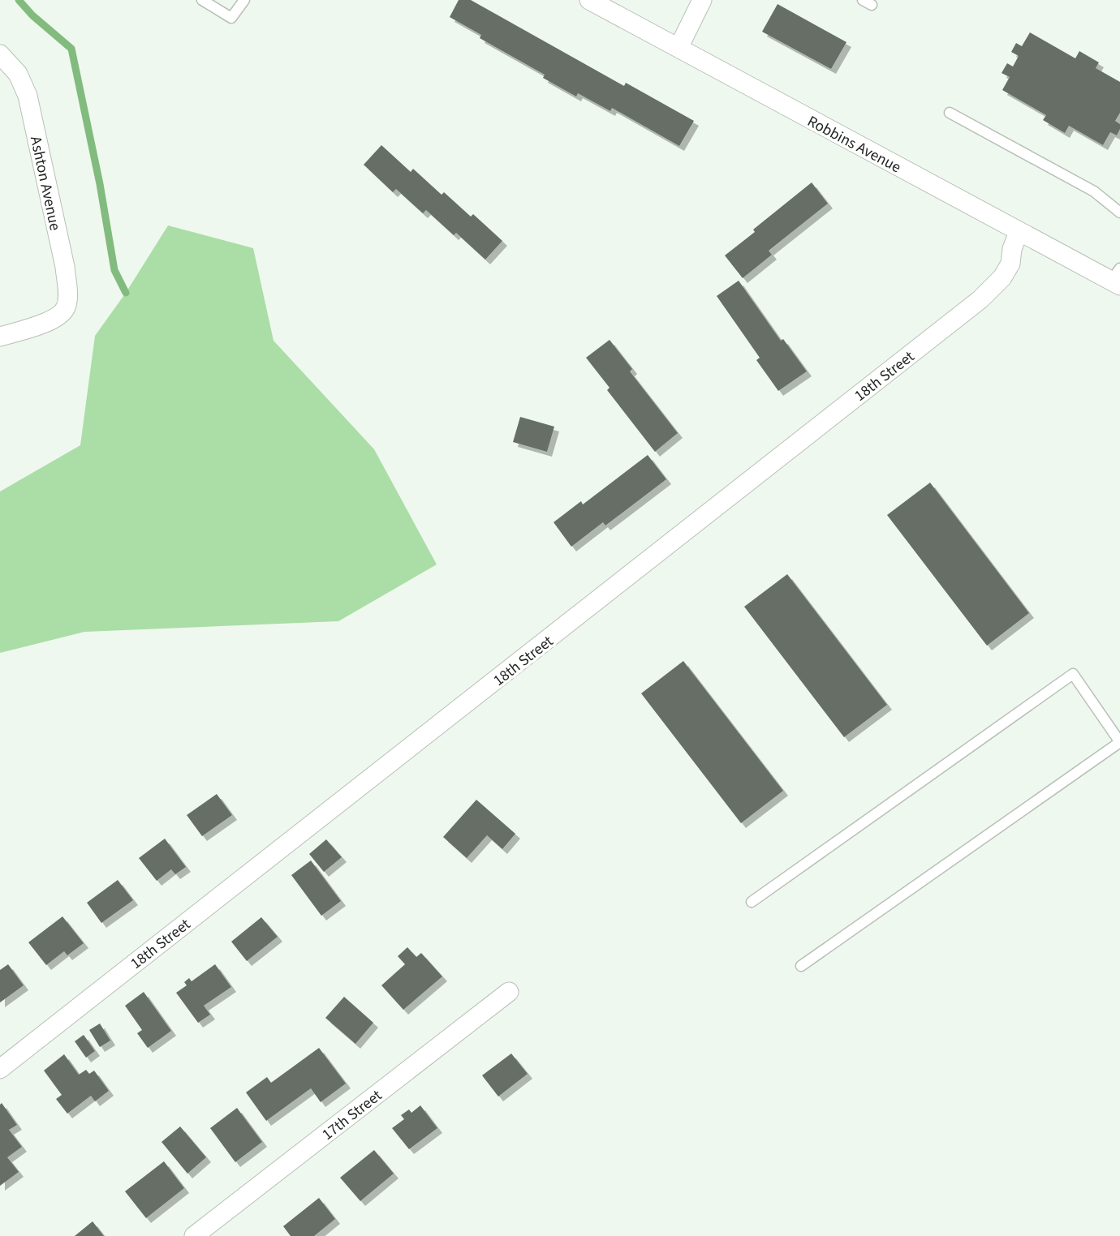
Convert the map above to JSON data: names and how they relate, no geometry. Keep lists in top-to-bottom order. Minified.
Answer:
{"streets":{"street":["Robbins Avenue","Ashton Avenue","18th Street","17th Street"]},"crossings":[["Robbins Avenue","18th Street"]]}
